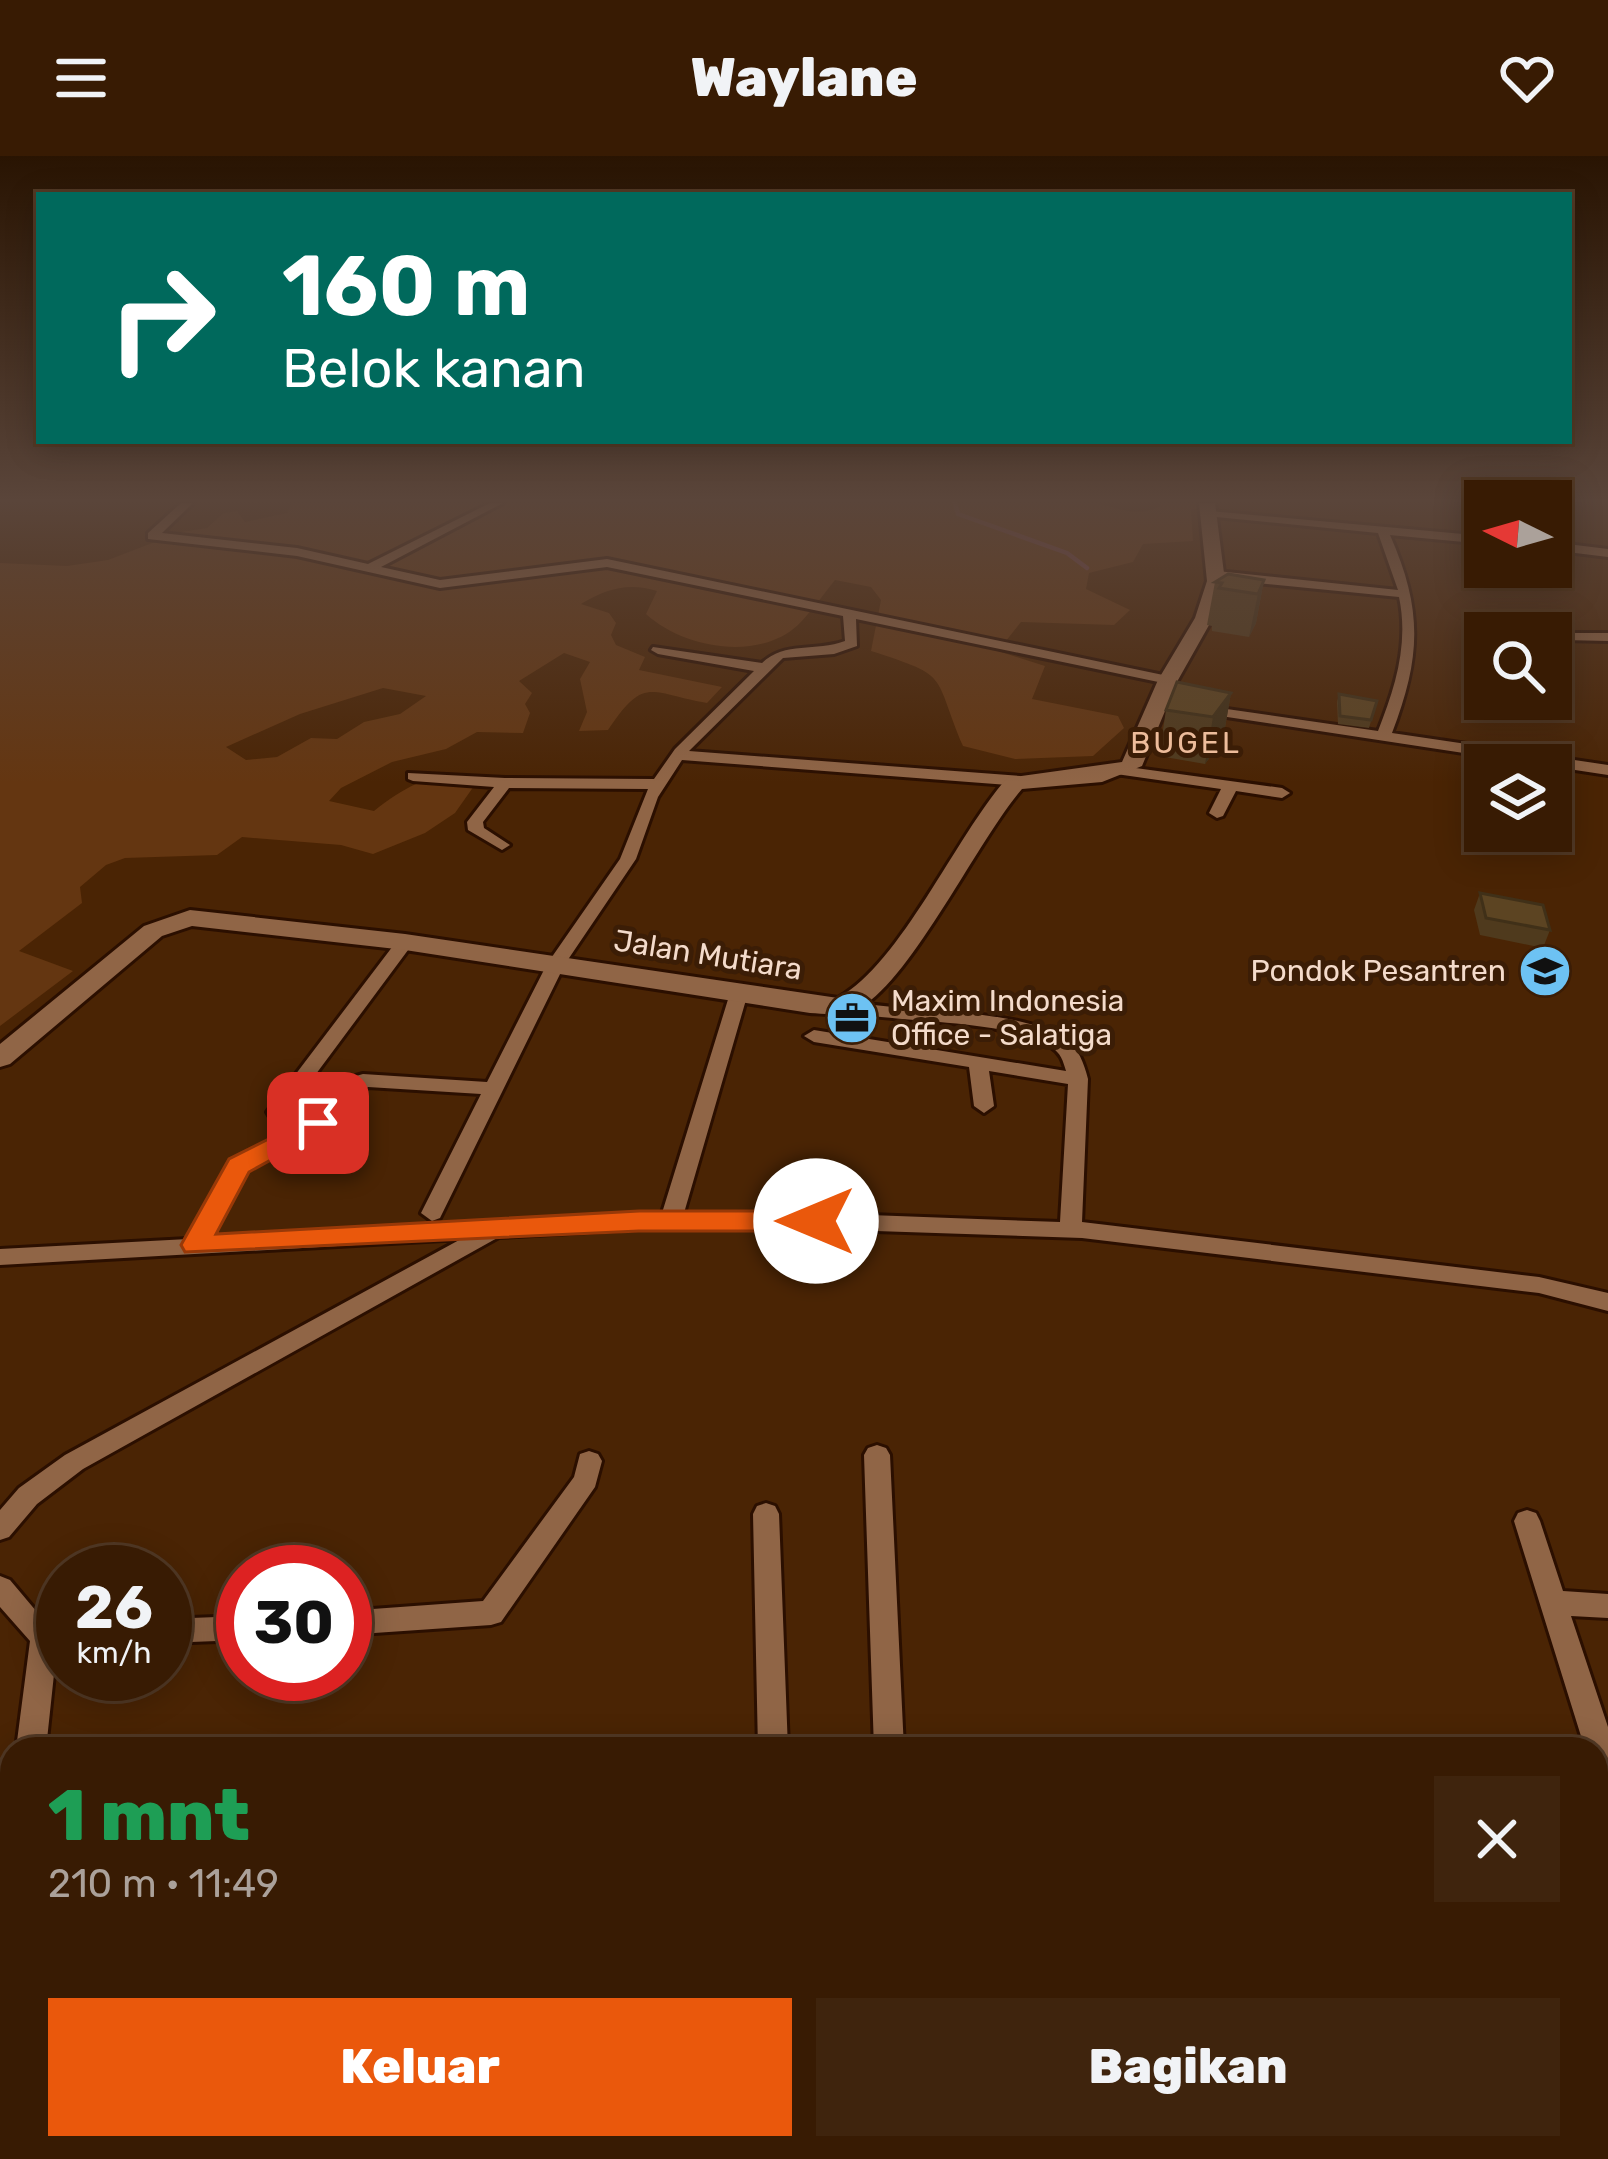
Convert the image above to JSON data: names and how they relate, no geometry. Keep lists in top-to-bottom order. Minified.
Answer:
{"streets":{"street":["Jalan Mutiara"]},"districts":["BUGEL"],"places":{"school or university":["Pondok Pesantren"],"office":["Maxim Indonesia Office - Salatiga"]},"north":"left","page":{"header":"Waylane","turn":["160 m","Belok kanan"],"speed":"26 km/h","limit":"30","heading":["1 mnt","210 m · 11:49"],"buttons":["Keluar","Bagikan"]}}
